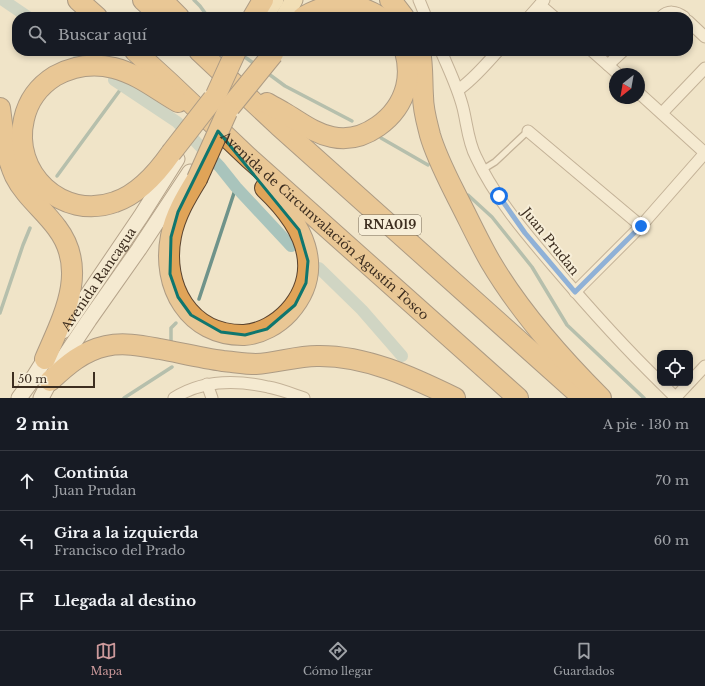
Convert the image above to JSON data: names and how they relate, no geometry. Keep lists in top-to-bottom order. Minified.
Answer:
{"streets":{"highway":["Avenida de Circunvalación Agustín Tosco","RNA019"],"main road":["Avenida Rancagua"],"street":["Juan Prudan"]},"scale_bar":"50 m","north":"bottom left","page":{"search":"Buscar aquí","scale":"50 m","heading":["2 min","A pie · 130 m"],"list":[["Continúa","Juan Prudan","70 m"],["Gira a la izquierda","Francisco del Prado","60 m"],"Llegada al destino"],"nav":["Mapa","Cómo llegar","Guardados"]}}
